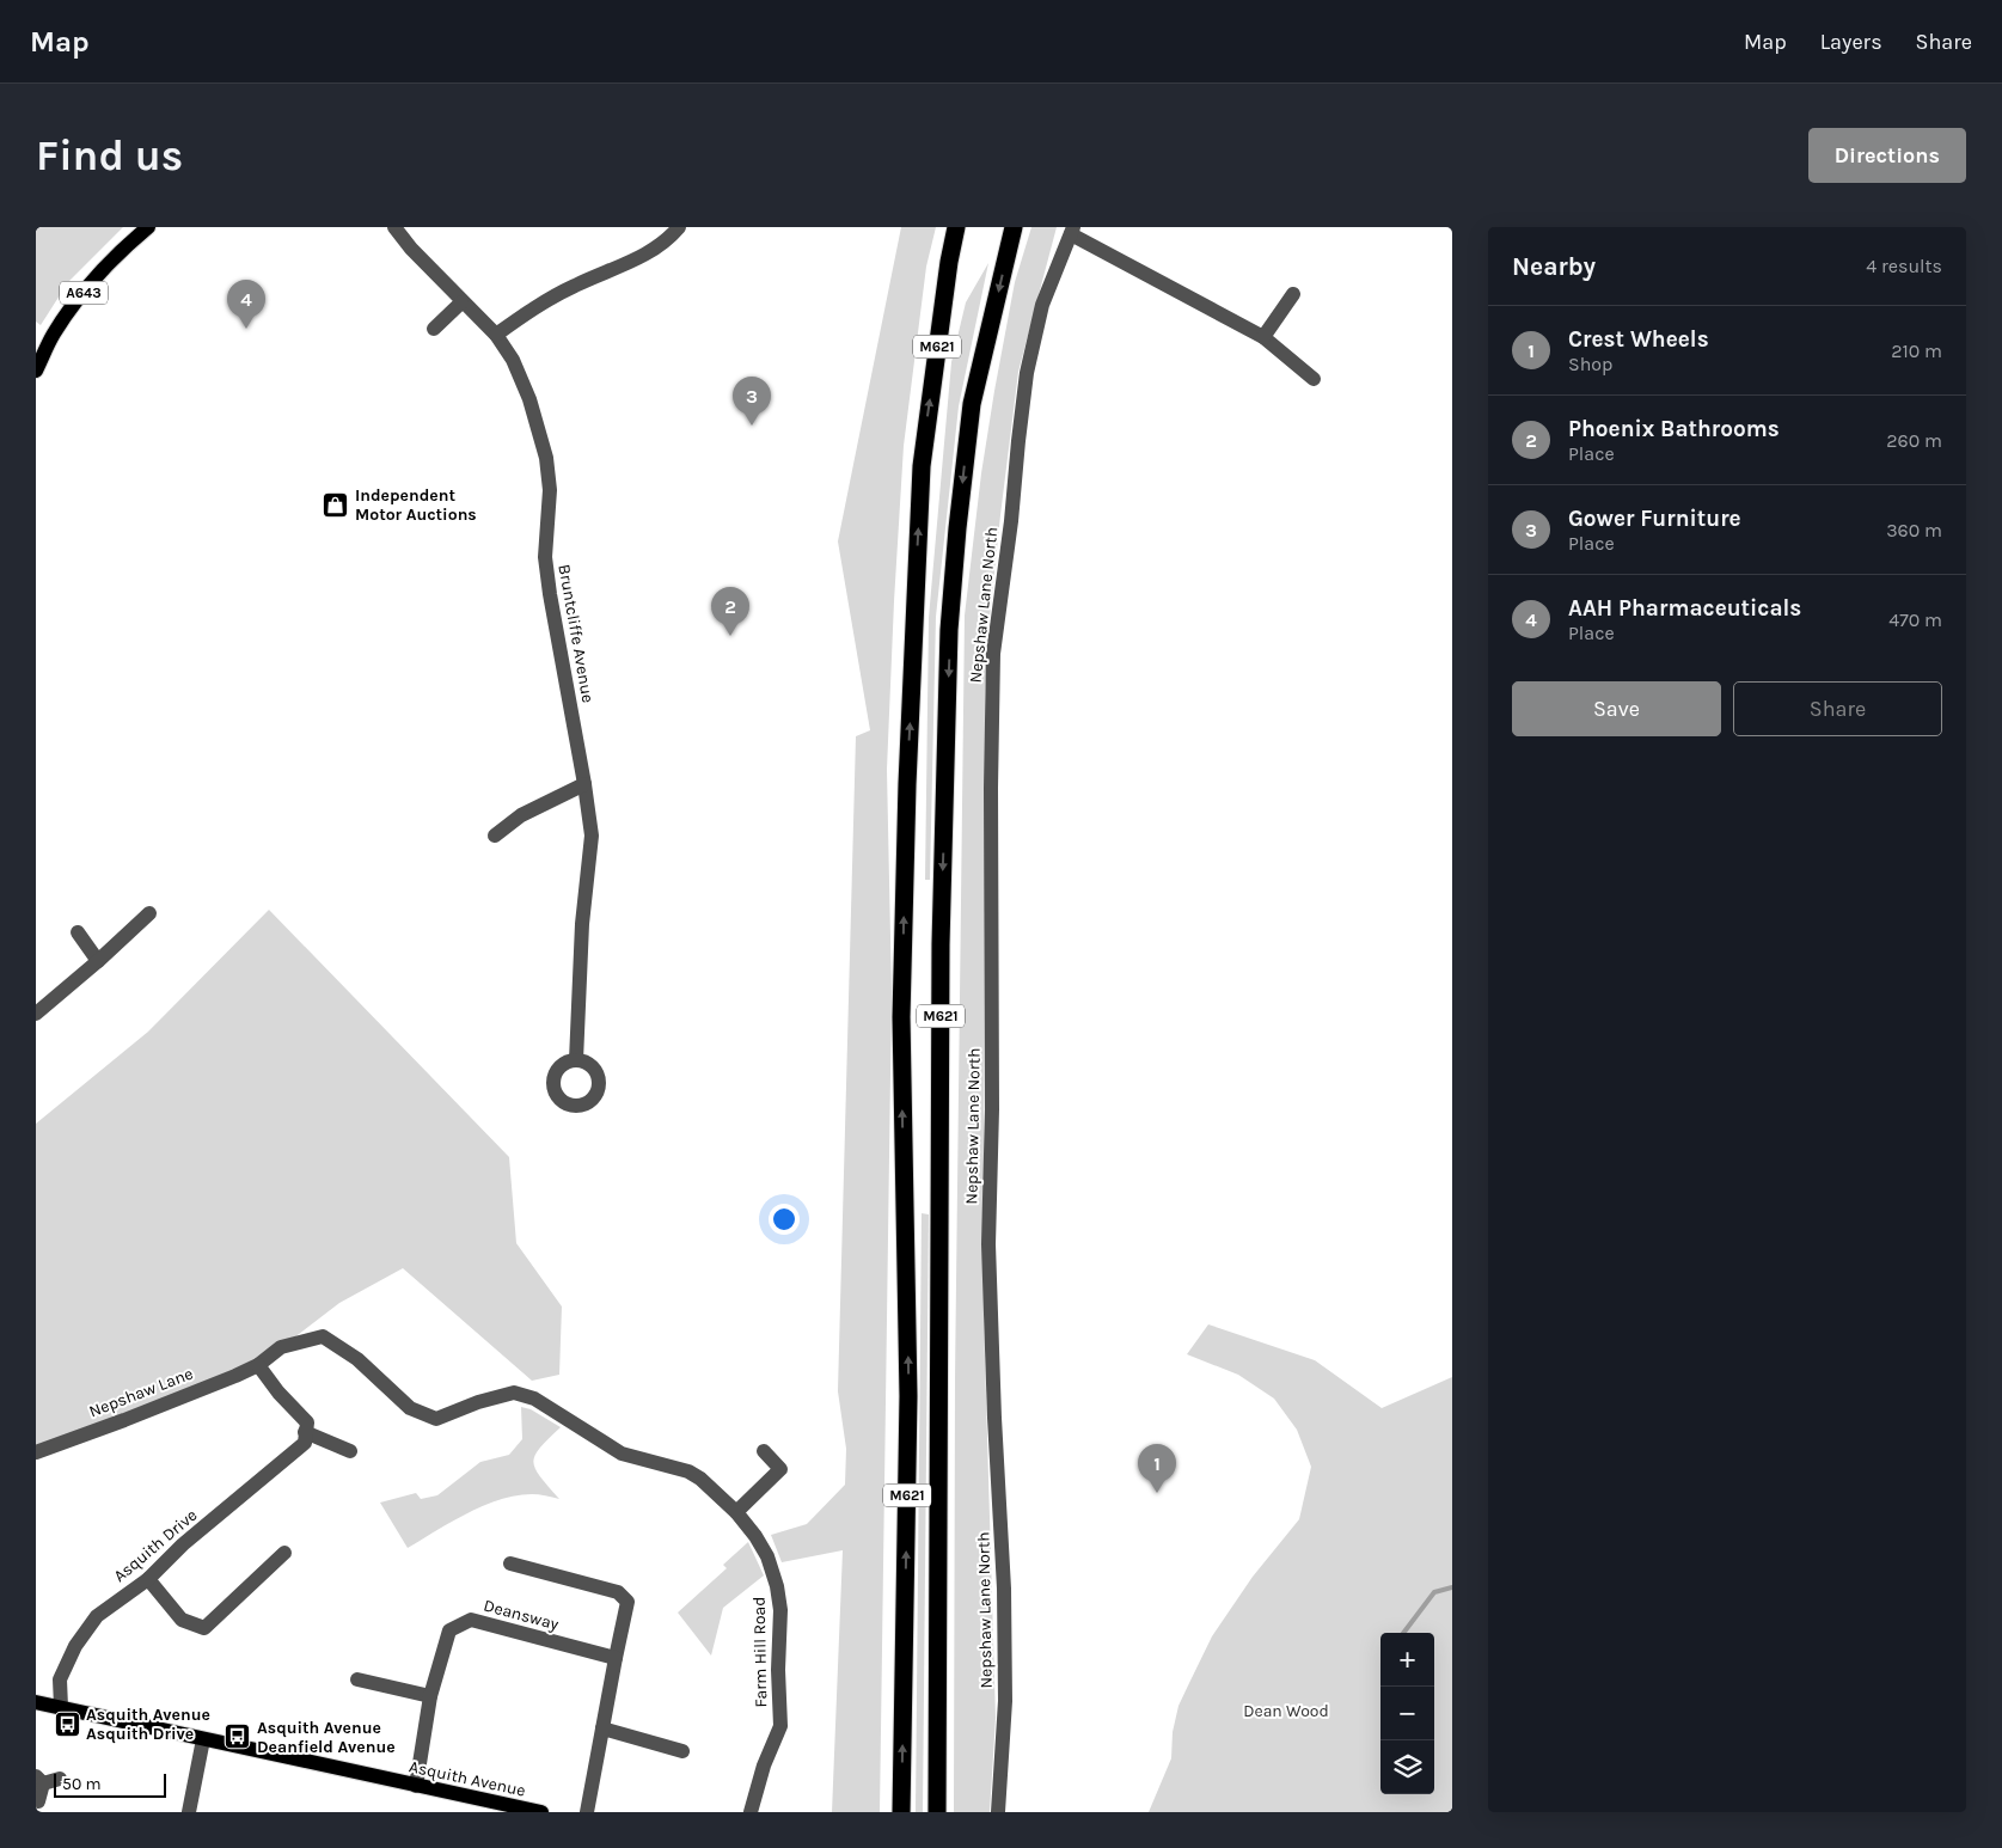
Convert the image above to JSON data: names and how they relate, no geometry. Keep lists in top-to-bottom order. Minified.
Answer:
{"streets":{"highway":["M621"],"main road":["A643","Asquith Avenue"],"street":["Nepshaw Lane North","Bruntcliffe Avenue","Nepshaw Lane","Asquith Drive","Deansway","Farm Hill Road"]},"crossings":[["Nepshaw Lane","Farm Hill Road"],["Asquith Drive","Asquith Avenue"],["Deansway","Asquith Avenue"]],"parks":["Dean Wood"],"places":{"shop":["Independent Motor Auctions"],"bus stop":["Asquith Avenue Asquith Drive","Asquith Avenue Deanfield Avenue"]},"scale_bar":"50 m","page":{"header":"Map","nav":["Map","Layers","Share"],"buttons":["Directions",["Save","Share"]],"title":"Find us","heading":["Nearby","4 results"],"pins":["4","3","2","1"],"list":[{"mark":"1","name":"Crest Wheels","note":"Shop","value":"210 m"},{"mark":"2","name":"Phoenix Bathrooms","note":"Place","value":"260 m"},{"mark":"3","name":"Gower Furniture","note":"Place","value":"360 m"},{"mark":"4","name":"AAH Pharmaceuticals","note":"Place","value":"470 m"}],"map_buttons":["+","−"],"scale":"50 m"}}
